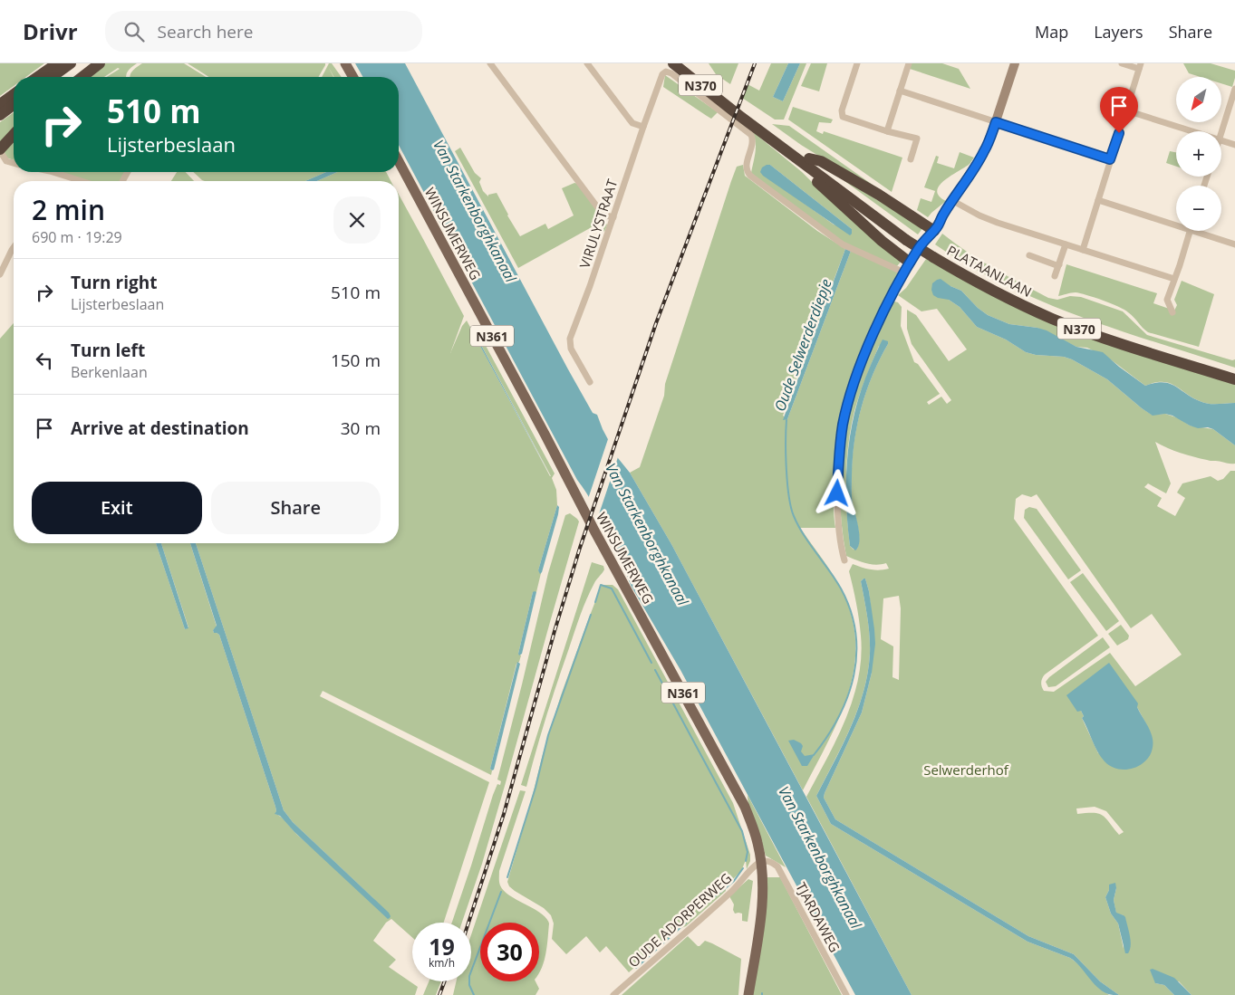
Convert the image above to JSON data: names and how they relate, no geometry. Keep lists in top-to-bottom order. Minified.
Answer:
{"streets":{"highway":["N370","PLATAANLAAN"],"main road":["WINSUMERWEG","N361"],"street":["VIRULYSTRAAT","TJARDAWEG","OUDE ADORPERWEG"]},"crossings":[["N370","PLATAANLAAN"],["VIRULYSTRAAT","PLATAANLAAN"],["WINSUMERWEG","TJARDAWEG"],["WINSUMERWEG","OUDE ADORPERWEG"],["TJARDAWEG","OUDE ADORPERWEG"]],"water":["Van Starkenborghkanaal","Oude Selwerderdiepje"],"parks":["Selwerderhof"],"north":"bottom left","page":{"header":"Drivr","search":"Search here","nav":["Map","Layers","Share"],"map_buttons":["+","−"],"turn":["510 m","Lijsterbeslaan"],"heading":["2 min","690 m · 19:29"],"list":[{"name":"Turn right","note":"Lijsterbeslaan","value":"510 m"},{"name":"Turn left","note":"Berkenlaan","value":"150 m"},{"name":"Arrive at destination","value":"30 m"}],"buttons":["Exit","Share"],"speed":"19 km/h","limit":"30"}}
